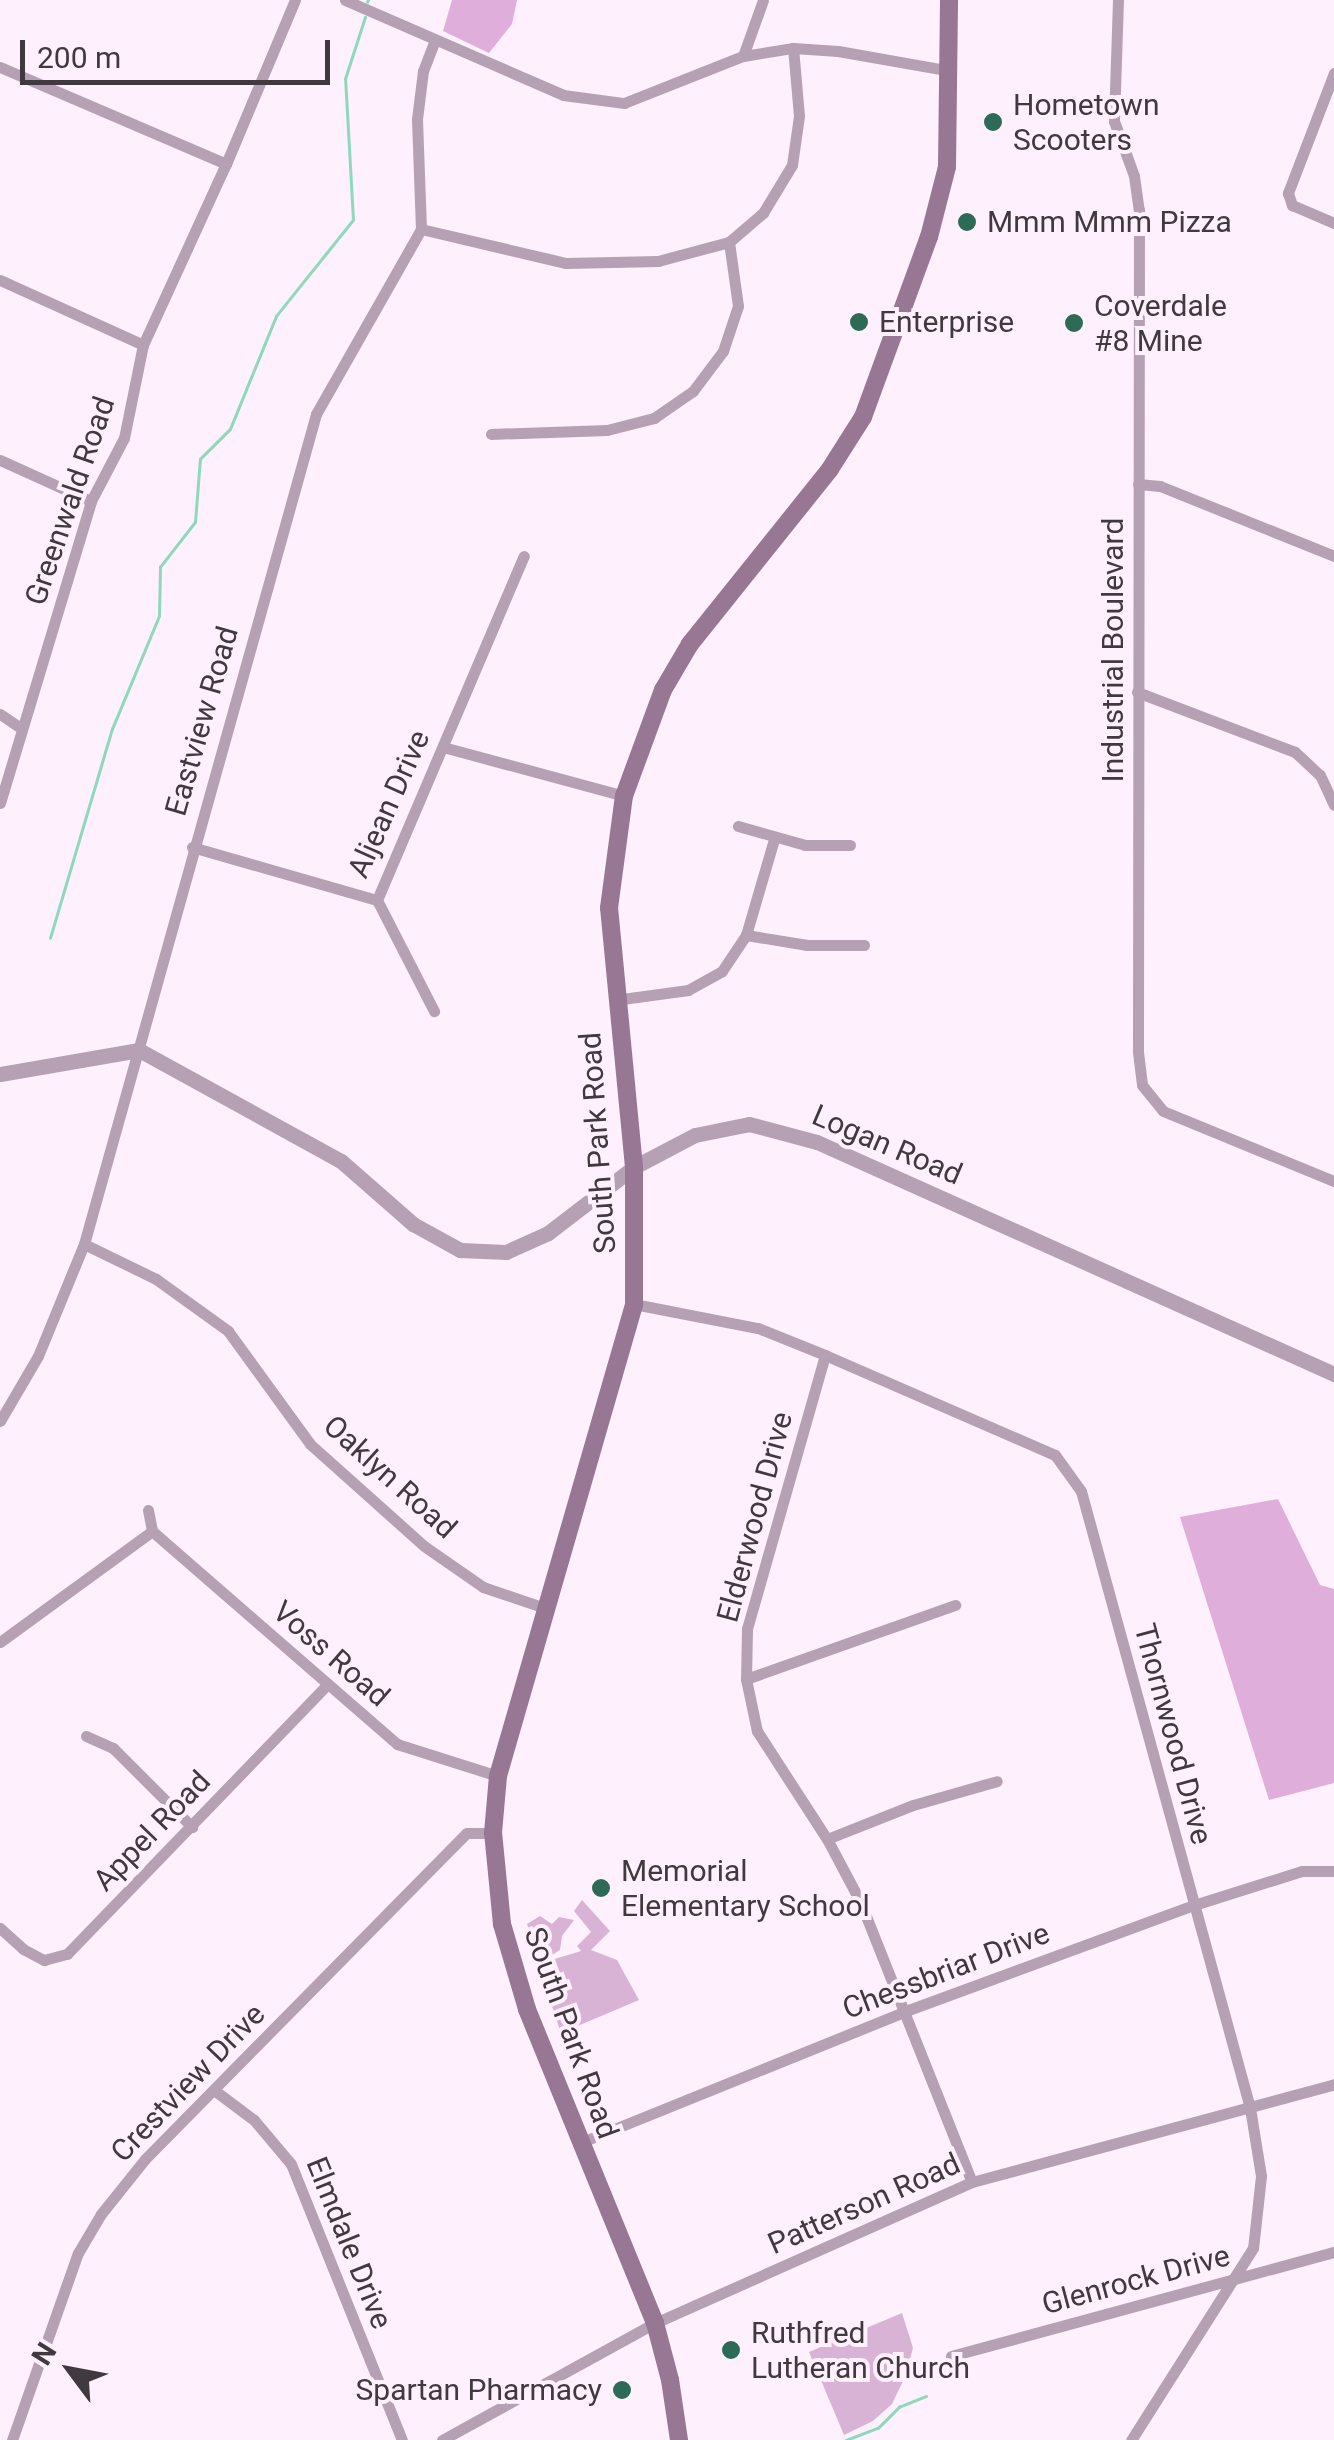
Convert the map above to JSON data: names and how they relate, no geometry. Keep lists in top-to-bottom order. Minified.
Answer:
{"streets":{"main road":["South Park Road"],"street":["Greenwald Road","Industrial Boulevard","Eastview Road","Aljean Drive","Logan Road","Oaklyn Road","Elderwood Drive","Voss Road","Thornwood Drive","Appel Road","Chessbriar Drive","Crestview Drive","Patterson Road","Elmdale Drive","Glenrock Drive"]},"crossings":[["Eastview Road","Aljean Drive"],["Eastview Road","Logan Road"],["Eastview Road","Oaklyn Road"],["South Park Road","Logan Road"],["South Park Road","Oaklyn Road"],["South Park Road","Voss Road"],["South Park Road","Thornwood Drive"],["South Park Road","Chessbriar Drive"],["South Park Road","Crestview Drive"],["South Park Road","Patterson Road"],["Elderwood Drive","Thornwood Drive"],["Elderwood Drive","Chessbriar Drive"],["Elderwood Drive","Patterson Road"],["Voss Road","Appel Road"],["Thornwood Drive","Chessbriar Drive"],["Thornwood Drive","Patterson Road"],["Thornwood Drive","Glenrock Drive"],["Crestview Drive","Elmdale Drive"]],"places":["Hometown Scooters","Mmm Mmm Pizza","Enterprise","Coverdale #8 Mine","Memorial Elementary School","Ruthfred Lutheran Church","Spartan Pharmacy"],"scale_bar":"200 m","north":"top left"}
